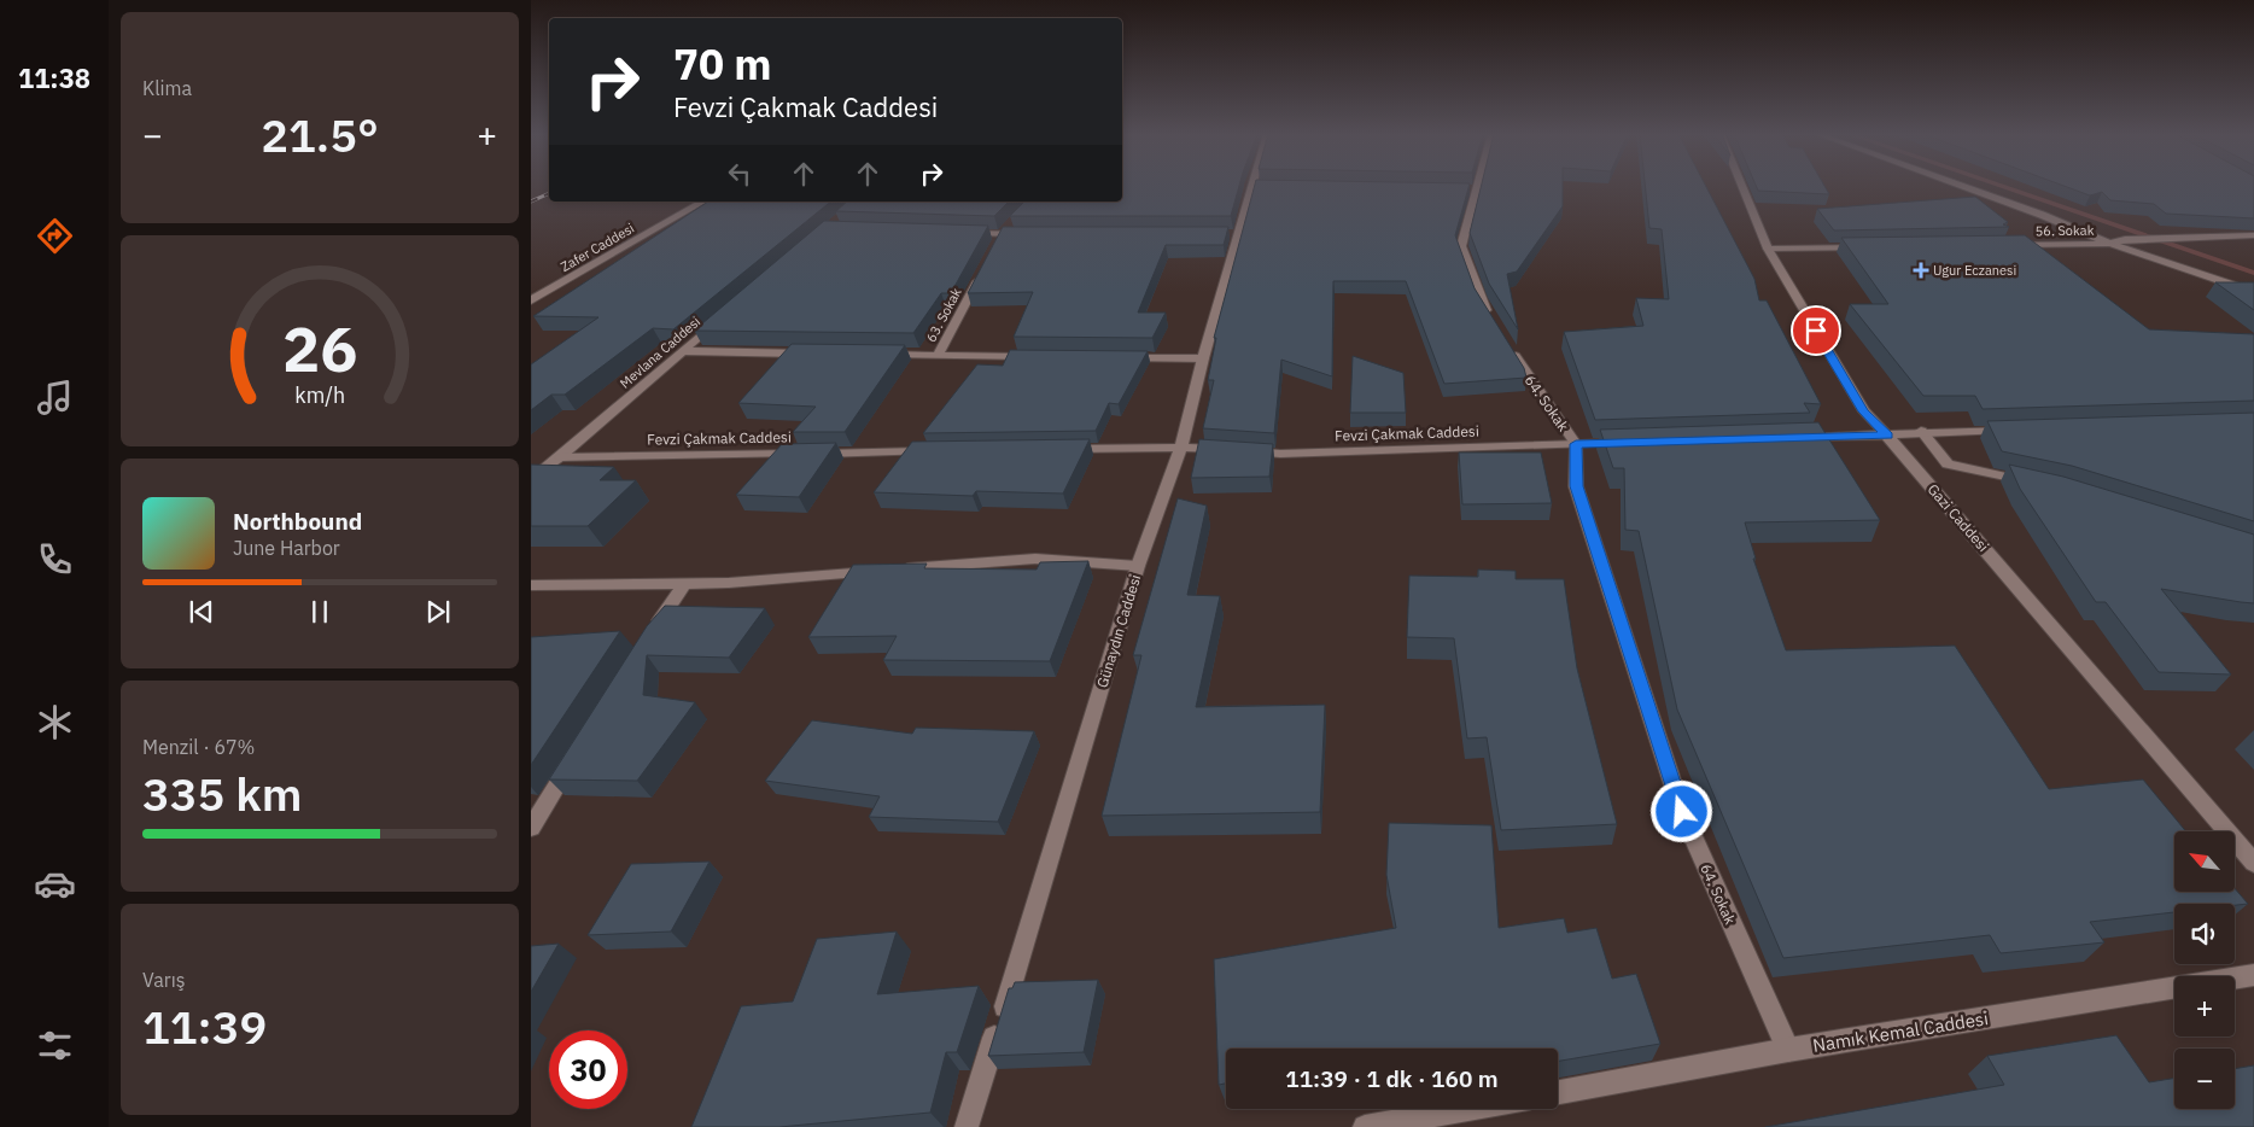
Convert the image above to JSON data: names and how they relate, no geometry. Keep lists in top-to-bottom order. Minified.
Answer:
{"streets":{"street":["56. Sokak","Zafer Caddesi","63. Sokak","Mevlana Caddesi","64. Sokak","Fevzi Çakmak Caddesi","Gazi Caddesi","Günaydın Caddesi","Namık Kemal Caddesi"]},"crossings":[["Mevlana Caddesi","Fevzi Çakmak Caddesi"],["64. Sokak","Fevzi Çakmak Caddesi"],["64. Sokak","Namık Kemal Caddesi"],["Fevzi Çakmak Caddesi","Günaydın Caddesi"]],"places":{"health":["Ugur Eczanesi"]},"north":"top left","page":{"tabs":"11:38","tile":["Klima",["Menzil · 67%","335 km"],["Varış","11:39"]],"turn":["70 m","Fevzi Çakmak Caddesi"],"heat":["−","21.5°","+"],"song":["Northbound","June Harbor"],"map_buttons":["+","−"],"limit":"30","trip":"11:39 · 1 dk · 160 m","gauge":["26","km/h"]}}
